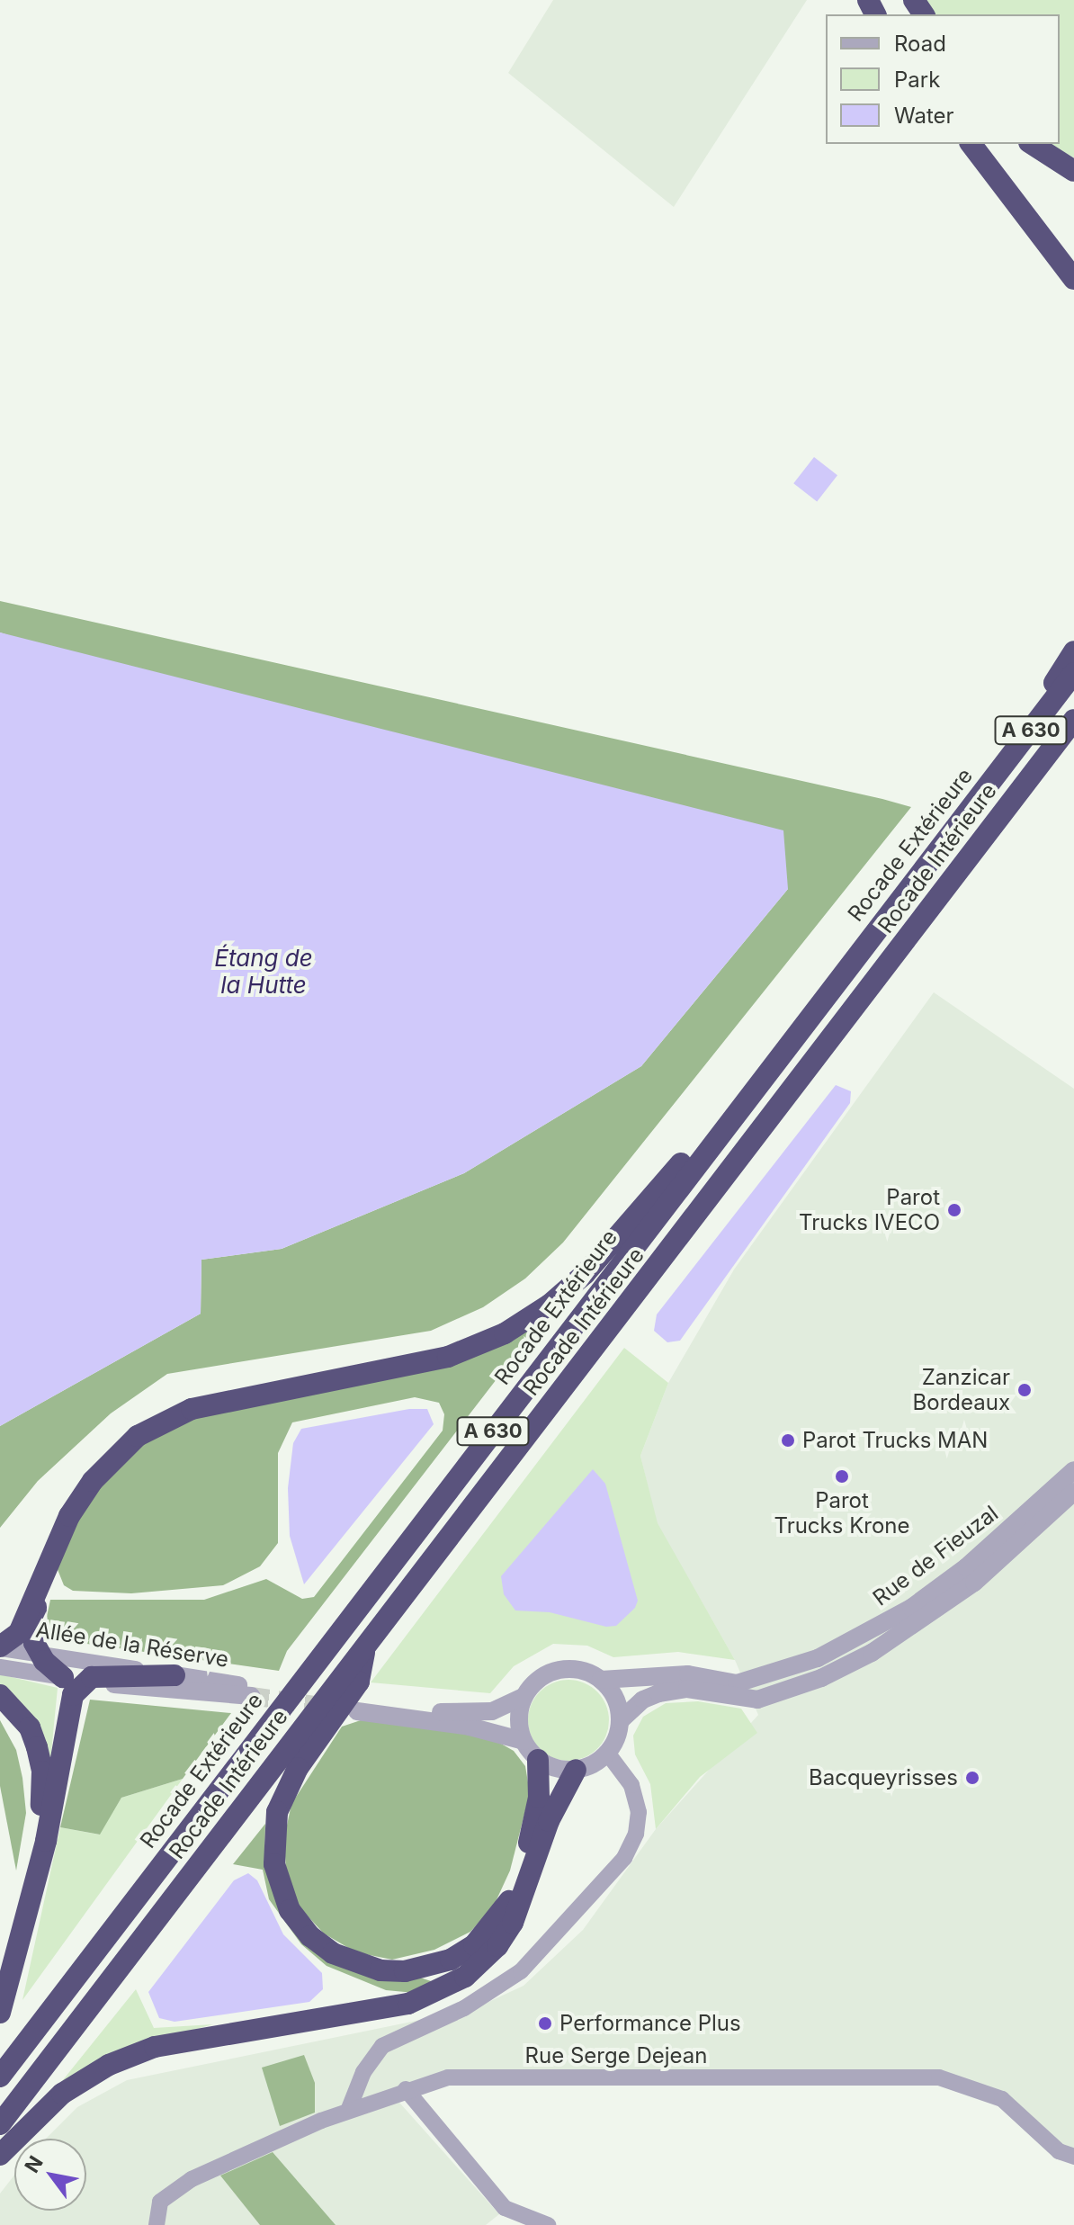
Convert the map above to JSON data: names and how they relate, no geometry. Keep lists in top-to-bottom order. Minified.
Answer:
{"streets":{"highway":["A 630","Rocade Extérieure","Rocade Intérieure"],"street":["Rue de Fieuzal","Allée de la Réserve","Rue Serge Dejean"]},"water":["Étang de la Hutte"],"places":["Parot Trucks IVECO","Zanzicar Bordeaux","Parot Trucks MAN","Parot Trucks Krone","Bacqueyrisses","Performance Plus"],"legend":["Road","Park","Water"],"north":"top left"}
